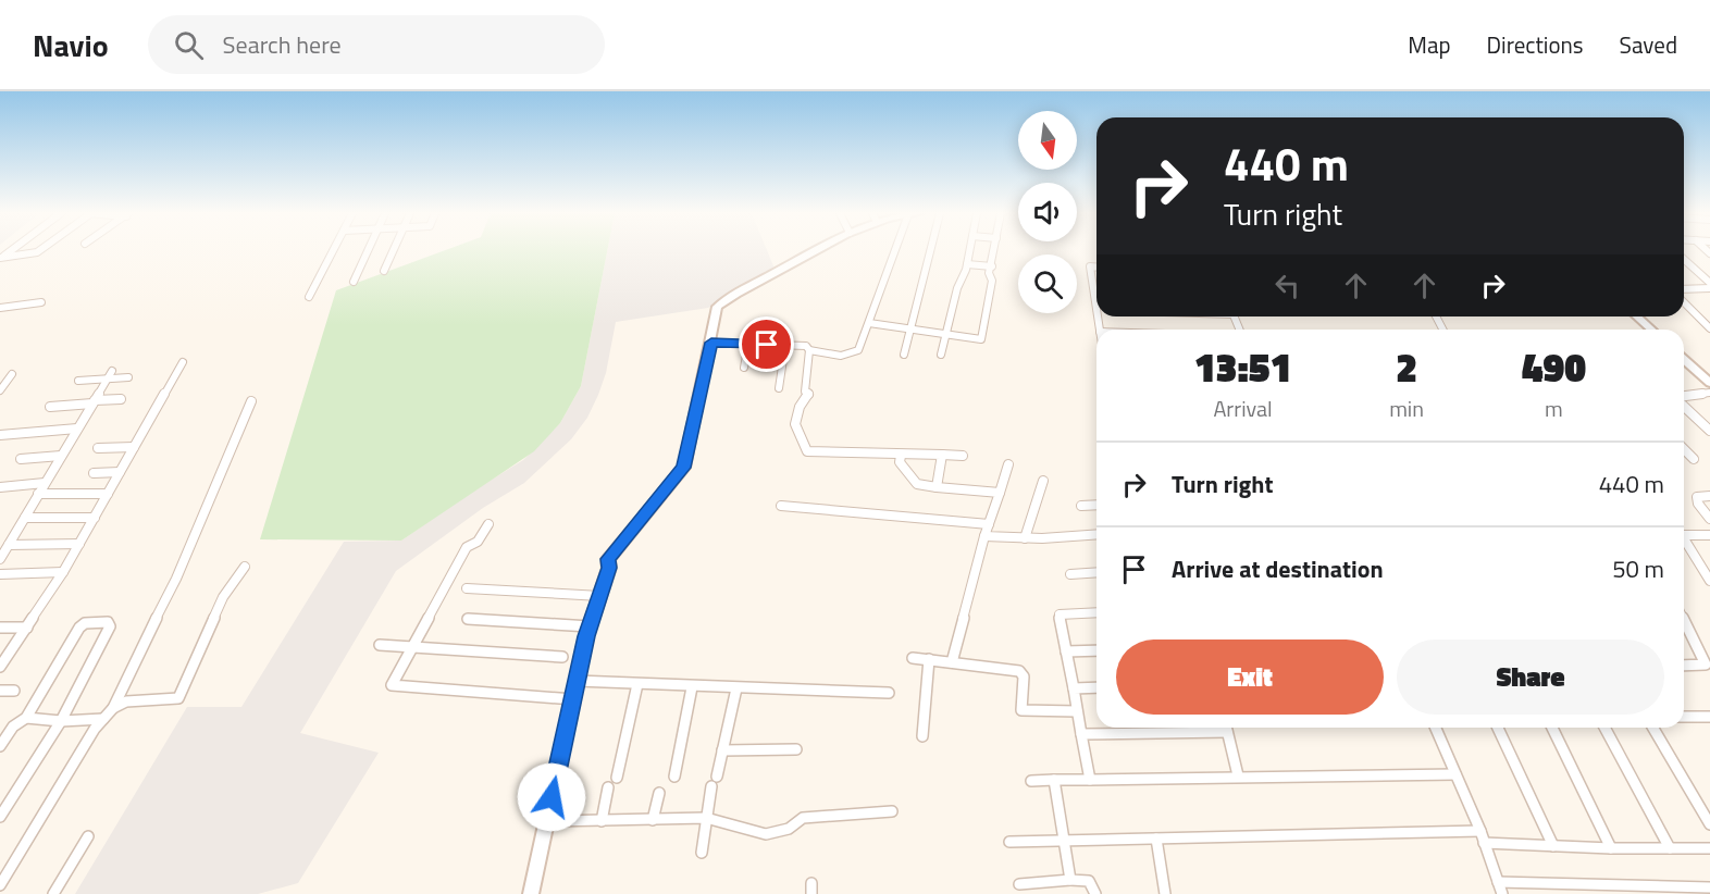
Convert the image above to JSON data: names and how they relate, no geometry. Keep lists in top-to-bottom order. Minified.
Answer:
{"north":"bottom","page":{"header":"Navio","search":"Search here","nav":["Map","Directions","Saved"],"turn":["440 m","Turn right"],"eta":["13:51","Arrival","2","min","490","m"],"list":[{"name":"Turn right","value":"440 m"},{"name":"Arrive at destination","value":"50 m"}],"buttons":["Exit","Share"]}}
